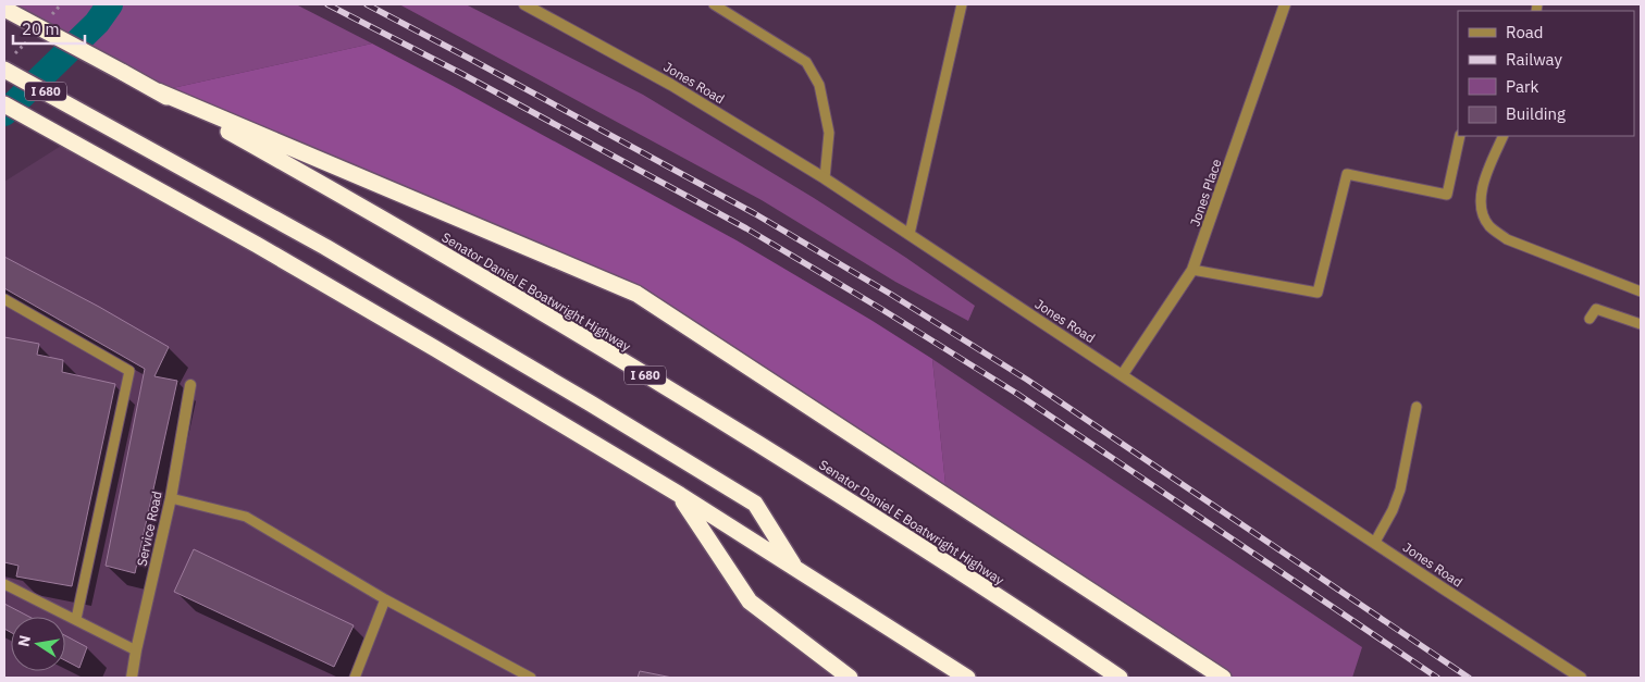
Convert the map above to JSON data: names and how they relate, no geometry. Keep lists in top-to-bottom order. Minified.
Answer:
{"streets":{"highway":["I 680","Senator Daniel E Boatwright Highway"],"street":["Jones Road","Jones Place","Service Road"]},"crossings":[["Jones Road","Jones Place"]],"legend":["Road","Railway","Park","Building"],"scale_bar":"20 m","north":"left"}
